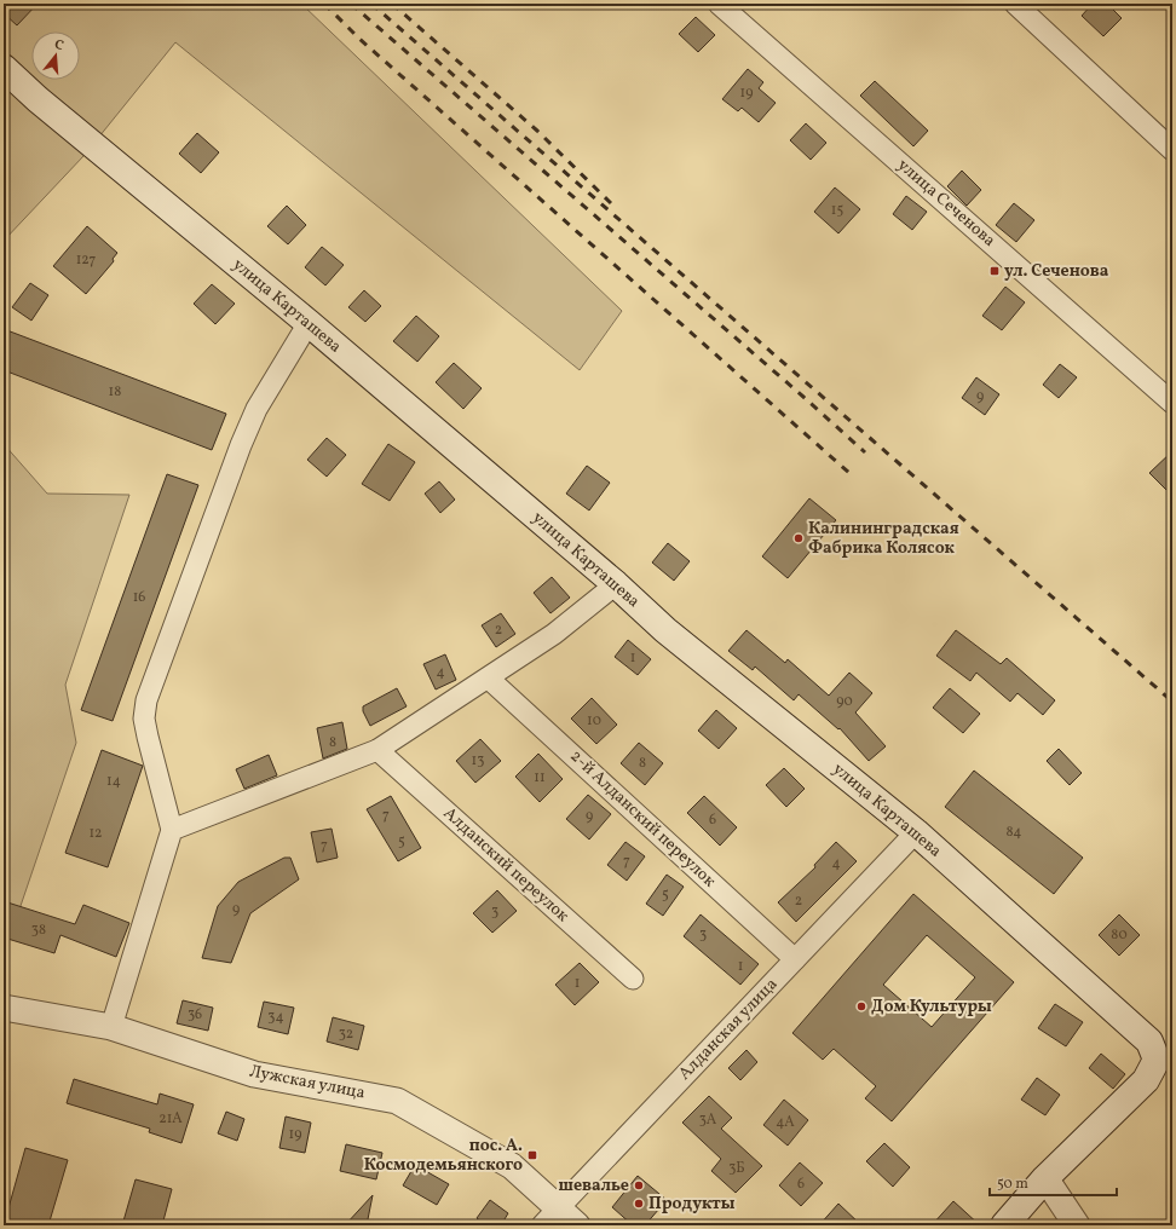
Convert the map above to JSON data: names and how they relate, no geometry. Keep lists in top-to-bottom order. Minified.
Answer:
{"streets":{"main road":["улица Карташева"],"street":["улица Сеченова","2-й Алданский переулок","Алданский переулок","Алданская улица","Лужская улица"]},"crossings":[["улица Карташева","Алданская улица"],["2-й Алданский переулок","Алданская улица"],["Алданская улица","Лужская улица"]],"places":{"transit":["ул. Сеченова","пос. А. Космодемьянского"],"other":["Калининградская Фабрика Колясок","Дом Культуры","шевалье","Продукты"]},"house_numbers":["19","15","127","18","9","16","2","1","4","90","10","8","13","8","11","14","7","9","6","84","12","5","7","7","4","5","2","9","3","38","3","80","1","1","36","34","32","21А","3А","4А","19","3Б","6"],"scale_bar":"50 m","north":"top"}
